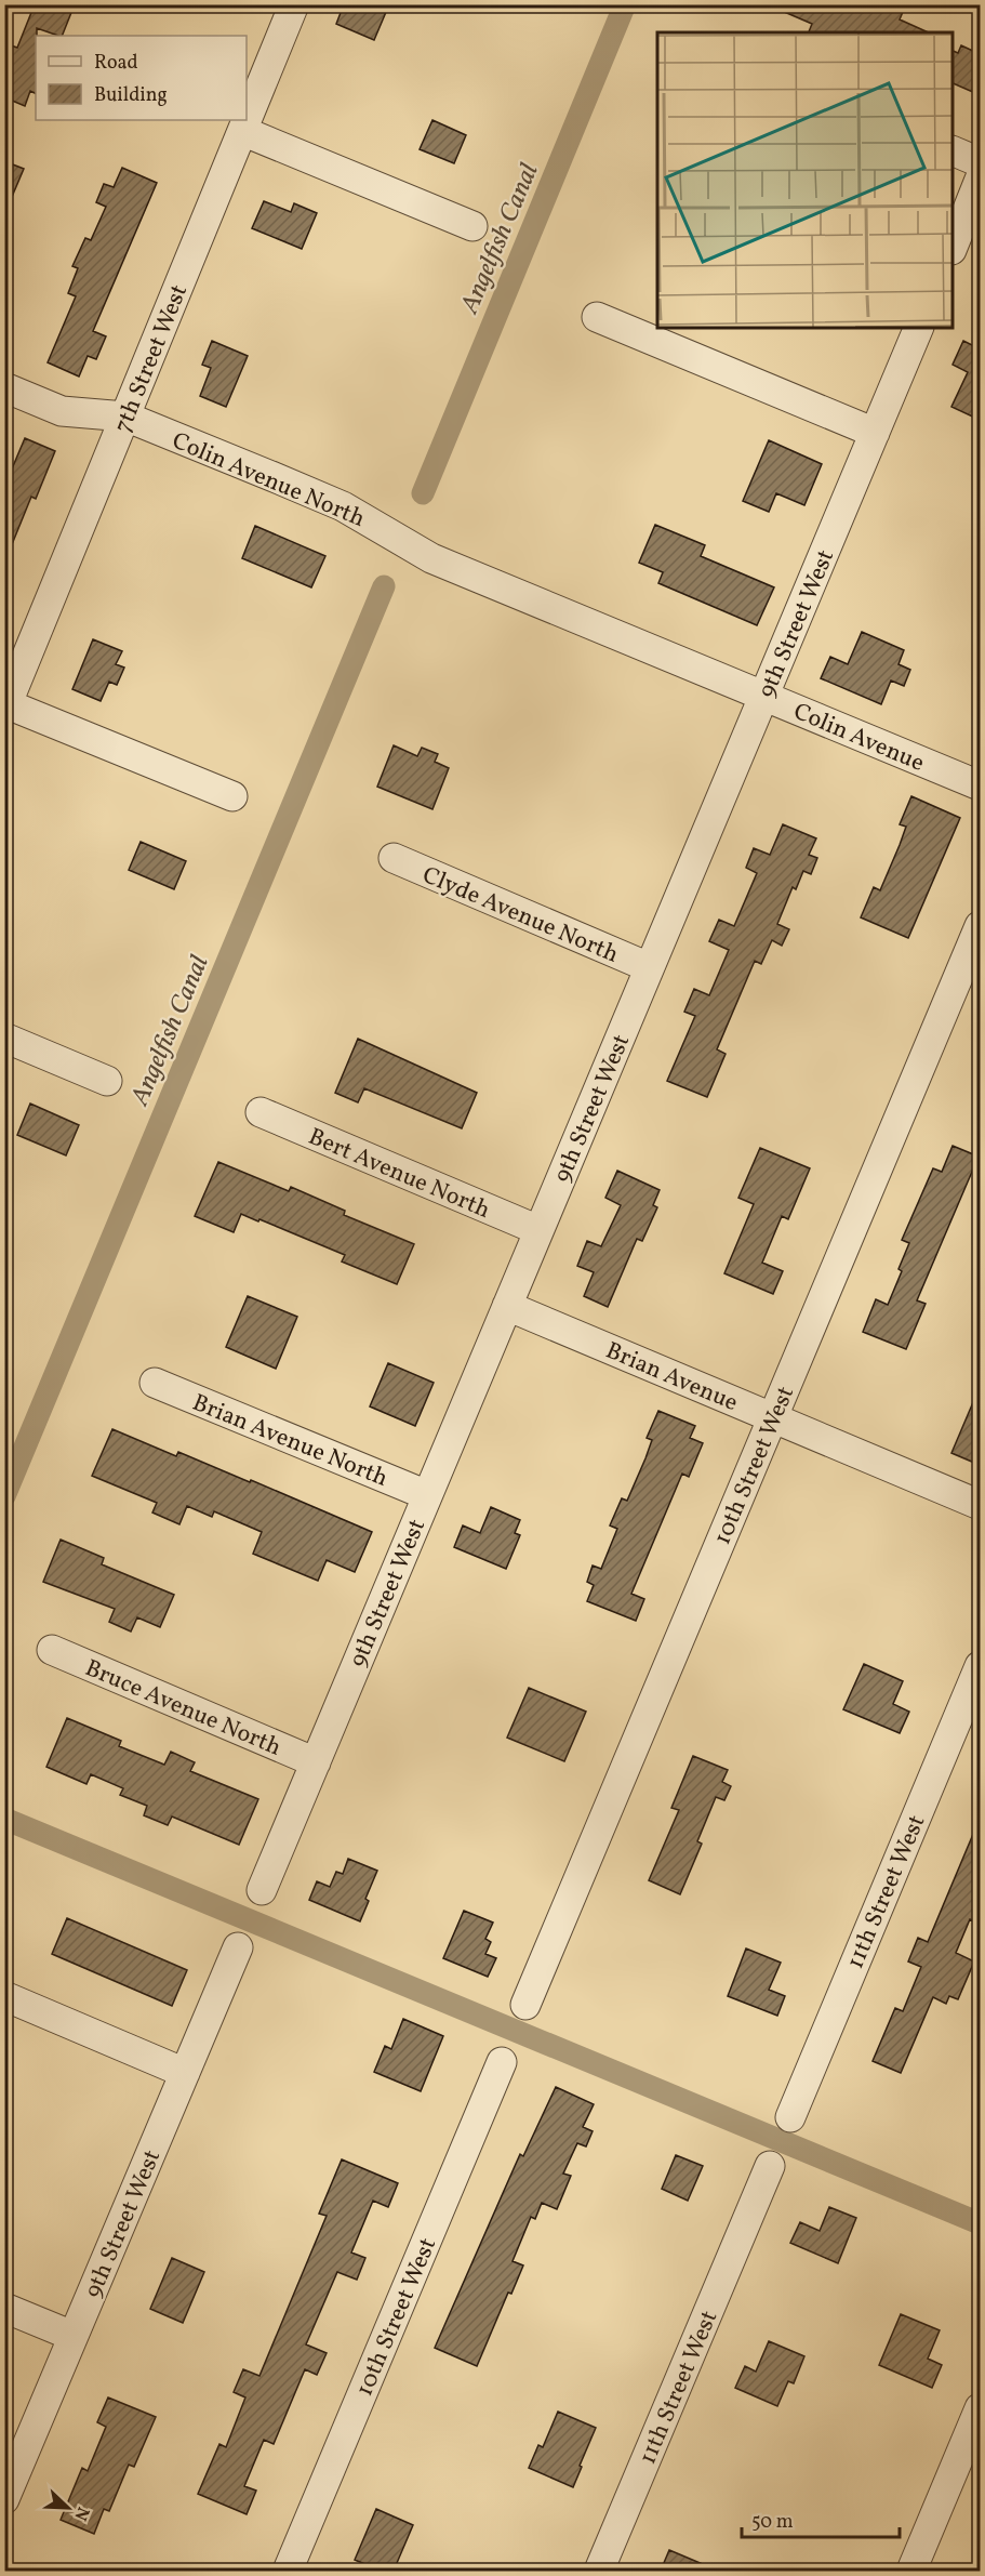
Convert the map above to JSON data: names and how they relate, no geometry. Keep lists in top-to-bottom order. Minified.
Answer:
{"streets":{"street":["7th Street West","Colin Avenue North","9th Street West","Colin Avenue","Clyde Avenue North","Bert Avenue North","Brian Avenue","Brian Avenue North","10th Street West","Bruce Avenue North","11th Street West"]},"crossings":[["7th Street West","Colin Avenue North"],["Colin Avenue North","Colin Avenue"],["9th Street West","Colin Avenue"],["9th Street West","Clyde Avenue North"],["9th Street West","Bert Avenue North"],["9th Street West","Brian Avenue"],["9th Street West","Brian Avenue North"],["9th Street West","Bruce Avenue North"],["Brian Avenue","10th Street West"]],"water":["Angelfish Canal"],"legend":["Road","Building"],"scale_bar":"50 m","north":"bottom right"}
